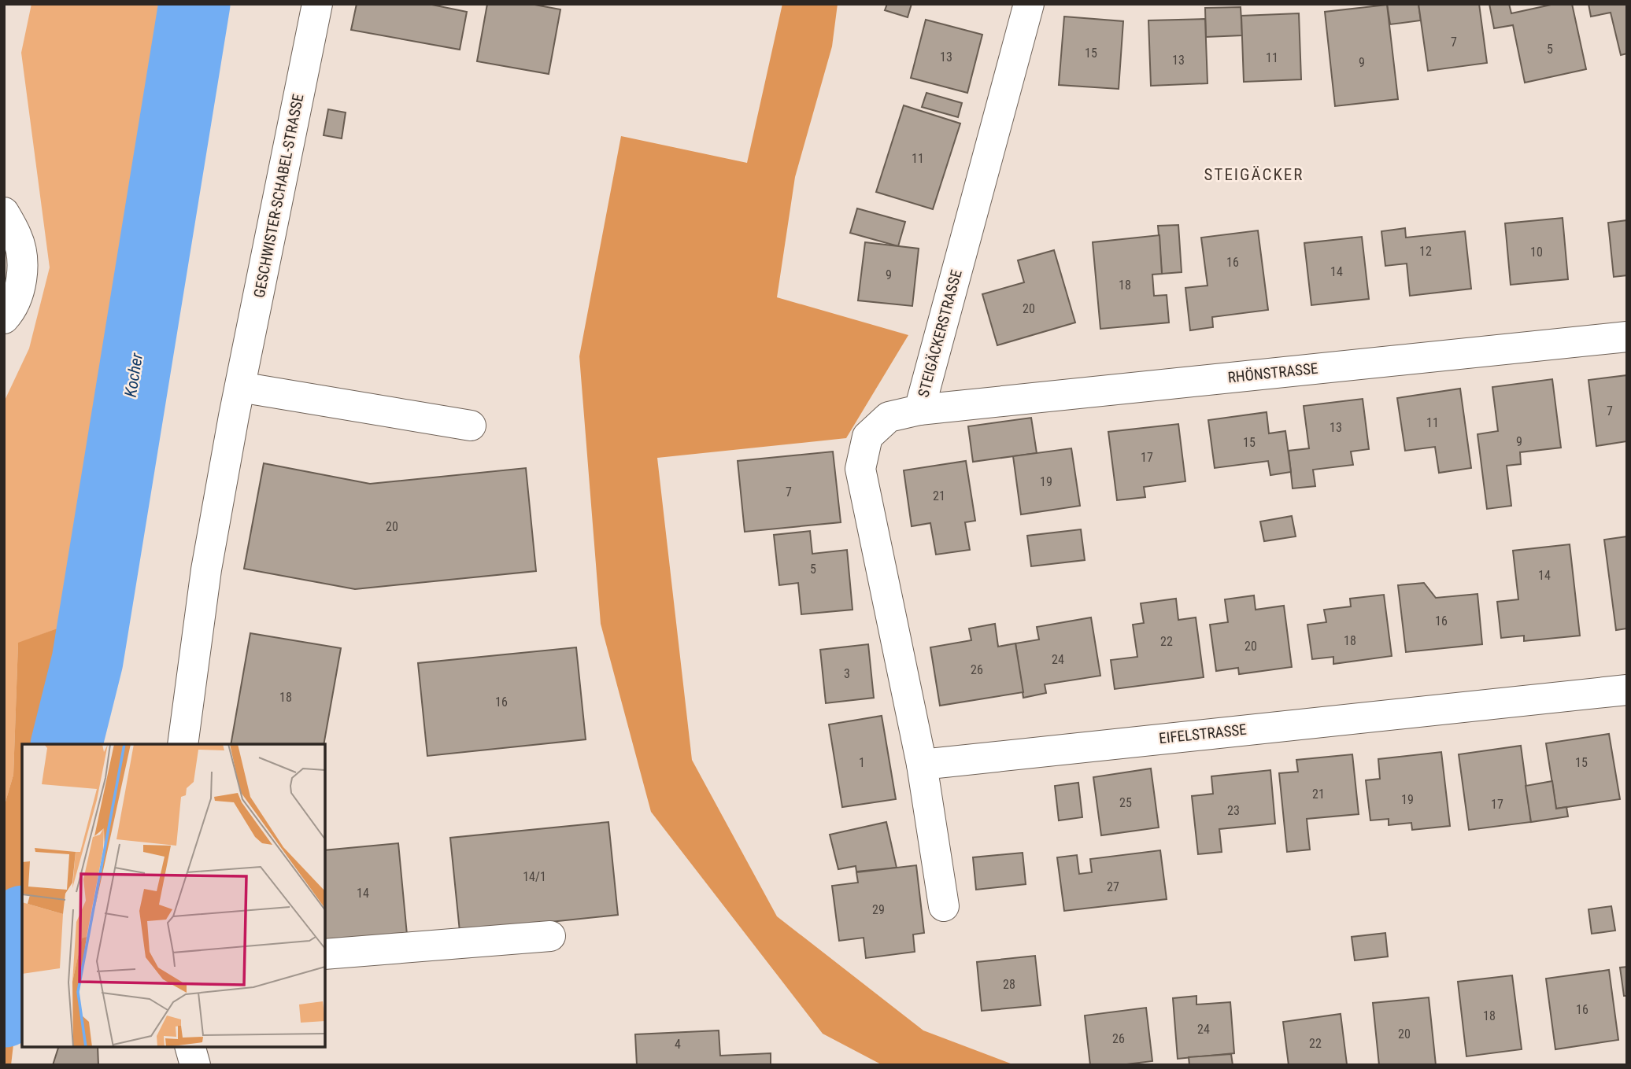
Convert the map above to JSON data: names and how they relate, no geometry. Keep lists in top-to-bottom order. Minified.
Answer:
{"streets":{"street":["GESCHWISTER-SCHABEL-STRASSE","STEIGÄCKERSTRASSE","RHÖNSTRASSE","EIFELSTRASSE"]},"crossings":[["STEIGÄCKERSTRASSE","RHÖNSTRASSE"],["STEIGÄCKERSTRASSE","EIFELSTRASSE"]],"districts":["STEIGÄCKER"],"water":["Kocher"],"house_numbers":["7","5","15","13","11","13","9","11","12","10","16","14","9","18","20","7","11","13","9","15","17","19","7","21","20","5","14","16","18","22","20","24","26","3","18","16","1","15","21","19","25","17","23","14/1","27","14","29","28","16","18","24","20","26","22","4"]}
